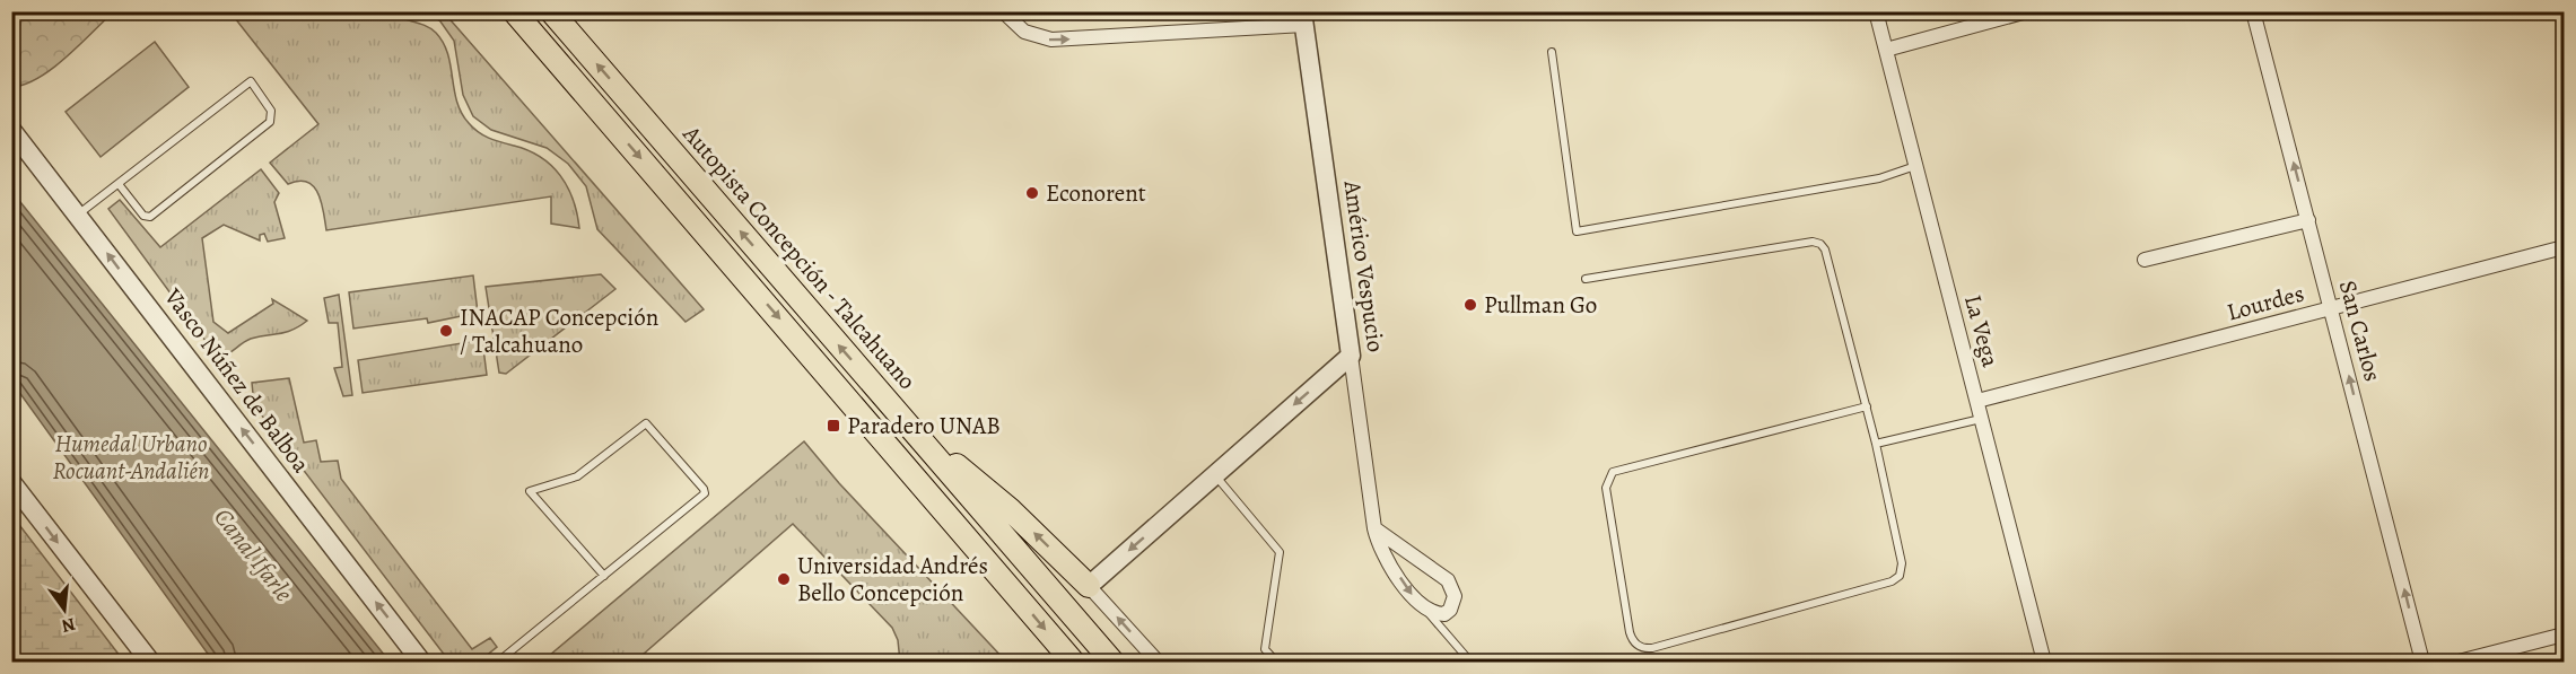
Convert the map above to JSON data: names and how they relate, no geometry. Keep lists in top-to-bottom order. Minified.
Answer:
{"streets":{"main road":["Autopista Concepción - Talcahuano"],"street":["Américo Vespucio","Lourdes","La Vega","San Carlos","Vasco Núñez de Balboa"]},"crossings":[["Lourdes","La Vega"],["Lourdes","San Carlos"]],"one_way":["San Carlos","Vasco Núñez de Balboa"],"water":["Canal Ifarle"],"parks":["Humedal Urbano Rocuant-Andalién"],"places":{"other":["Econorent","Pullman Go","INACAP Concepción / Talcahuano","Universidad Andrés Bello Concepción"],"transit":["Paradero UNAB"]},"north":"bottom"}
